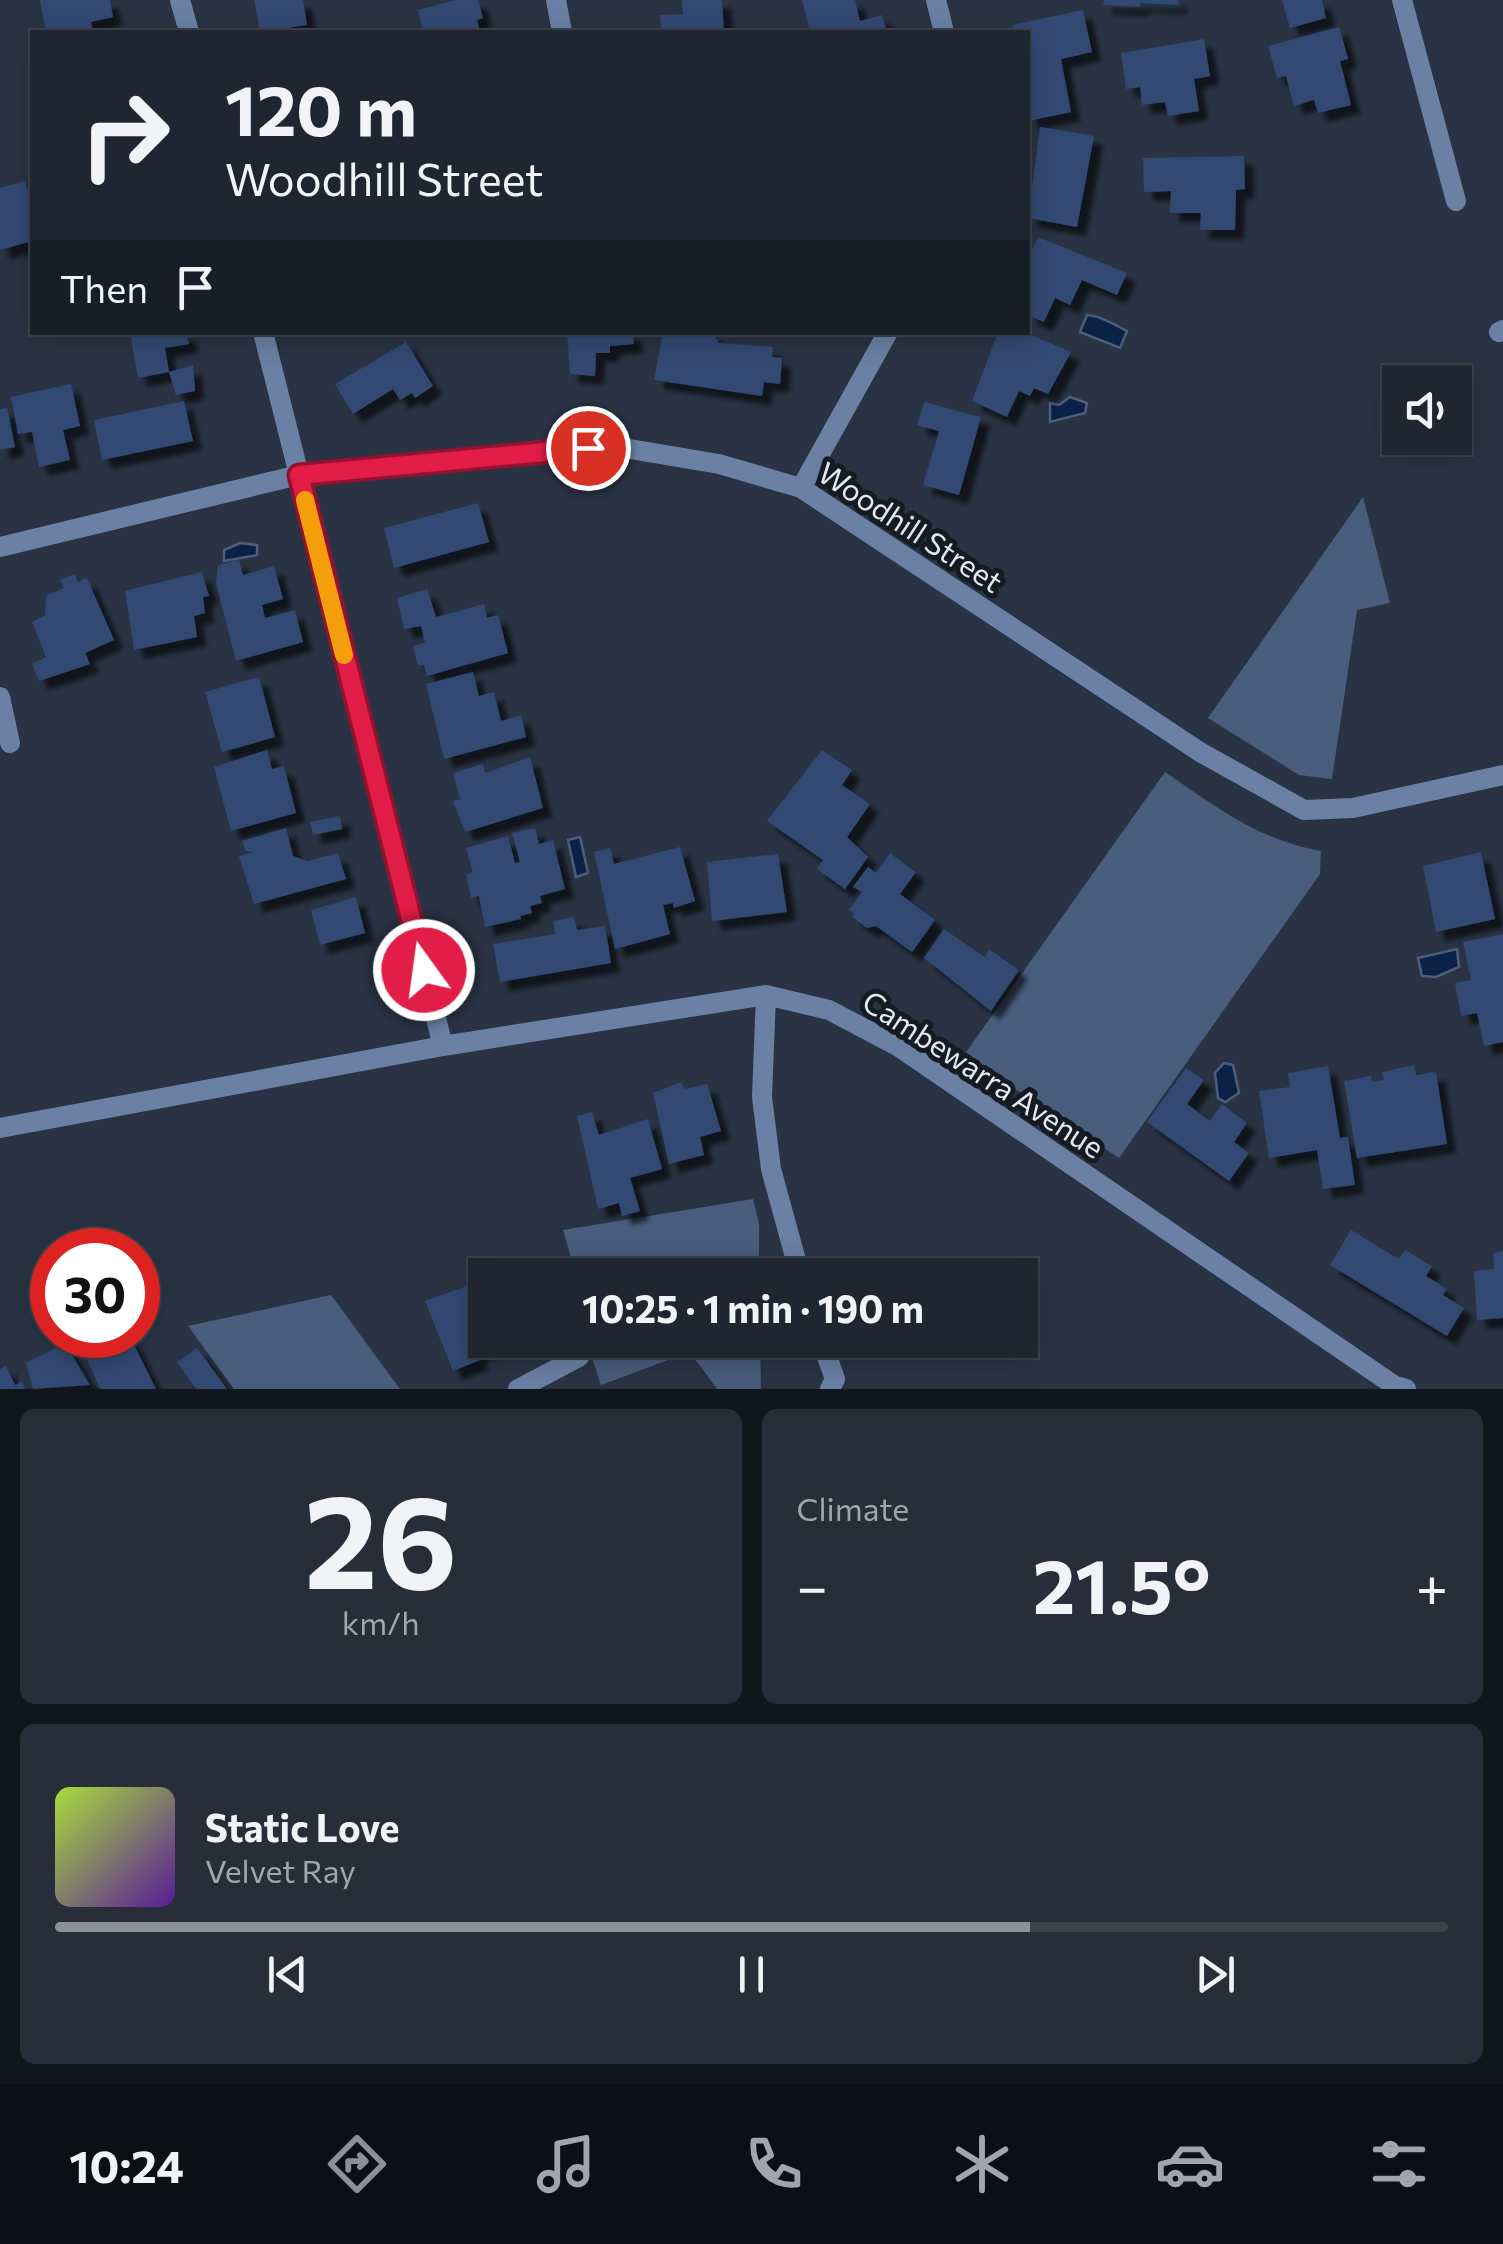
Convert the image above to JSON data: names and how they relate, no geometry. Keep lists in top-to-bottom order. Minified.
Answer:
{"streets":{"street":["Woodhill Street","Cambewarra Avenue"]},"page":{"turn":["120 m","Woodhill Street"],"then":"Then","limit":"30","trip":"10:25 · 1 min · 190 m","tile":[["26","km/h"],"Climate"],"heat":["−","21.5°","+"],"song":["Static Love","Velvet Ray"],"tabs":"10:24"}}
